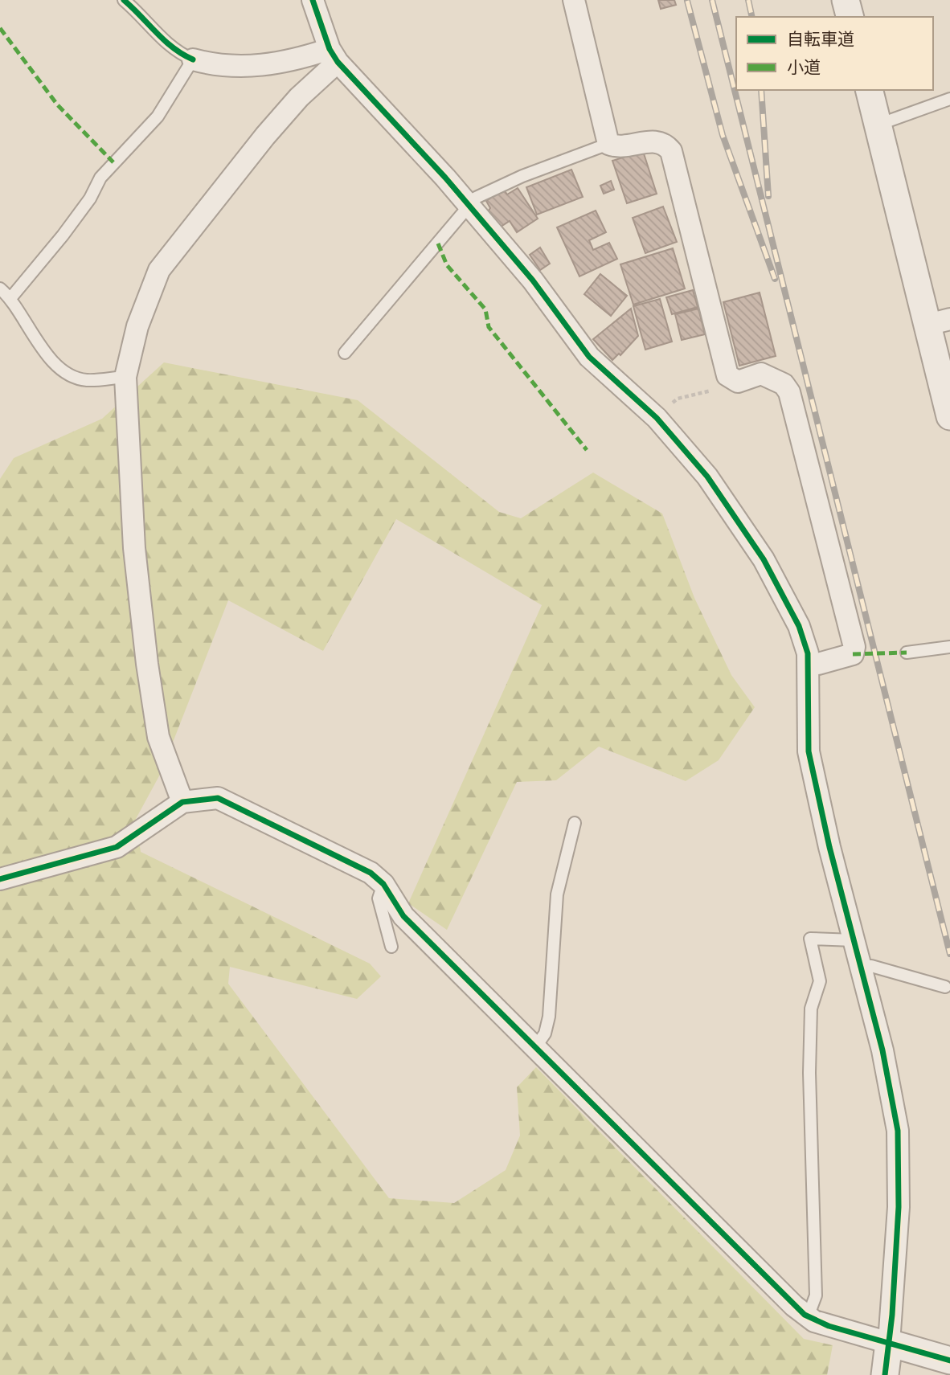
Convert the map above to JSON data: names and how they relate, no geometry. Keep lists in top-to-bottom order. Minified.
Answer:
{"legend":["自転車道","小道"]}
